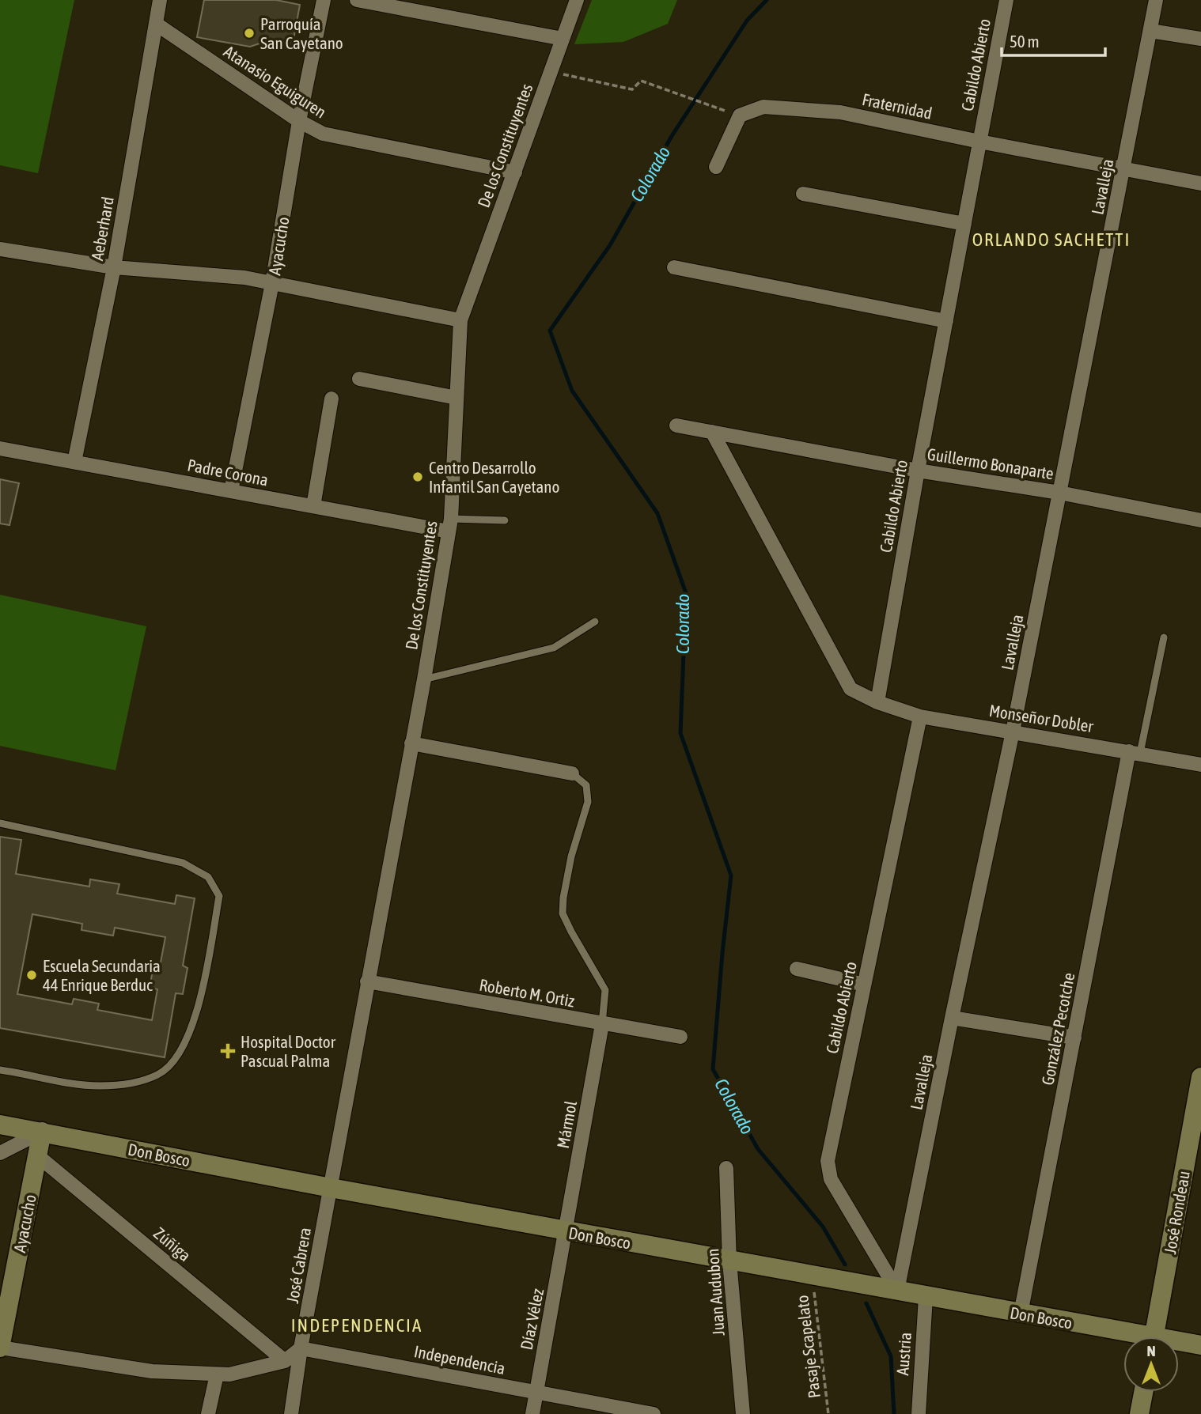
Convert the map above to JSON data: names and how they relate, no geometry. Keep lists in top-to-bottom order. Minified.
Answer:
{"streets":{"main road":["Ayacucho","Don Bosco","José Rondeau"],"street":["Cabildo Abierto","Atanasio Eguiguren","Fraternidad","De los Constituyentes","Lavalleja","Aeberhard","Guillermo Bonaparte","Padre Corona","Monseñor Dobler","Roberto M. Ortiz","González Pecotche","Mármol","Zúñiga","José Cabrera","Juan Audubon","Díaz Vélez","Austria","Independencia"],"path":["Pasaje Scapelato"]},"crossings":[["Cabildo Abierto","Fraternidad"],["Cabildo Abierto","Lavalleja"],["Cabildo Abierto","Guillermo Bonaparte"],["Cabildo Abierto","Monseñor Dobler"],["Cabildo Abierto","Don Bosco"],["Atanasio Eguiguren","De los Constituyentes"],["Atanasio Eguiguren","Aeberhard"],["Atanasio Eguiguren","Ayacucho"],["Fraternidad","Lavalleja"],["De los Constituyentes","Padre Corona"],["De los Constituyentes","Roberto M. Ortiz"],["De los Constituyentes","Don Bosco"],["De los Constituyentes","José Cabrera"],["Lavalleja","Guillermo Bonaparte"],["Lavalleja","Monseñor Dobler"],["Lavalleja","Don Bosco"],["Aeberhard","Padre Corona"],["Ayacucho","Padre Corona"],["Ayacucho","Don Bosco"],["Ayacucho","Zúñiga"],["Monseñor Dobler","González Pecotche"],["Roberto M. Ortiz","Mármol"],["González Pecotche","Don Bosco"],["Mármol","Don Bosco"],["Mármol","Díaz Vélez"],["Don Bosco","José Cabrera"],["Don Bosco","Juan Audubon"],["Don Bosco","Díaz Vélez"],["Don Bosco","Pasaje Scapelato"],["Don Bosco","Austria"],["José Cabrera","Independencia"],["Díaz Vélez","Independencia"]],"districts":["ORLANDO SACHETTI","INDEPENDENCIA"],"water":["Colorado"],"places":{"other":["Parroquía San Cayetano","Centro Desarrollo Infantil San Cayetano","Escuela Secundaria 44 Enrique Berduc"],"health":["Hospital Doctor Pascual Palma"]},"scale_bar":"50 m","north":"top"}
